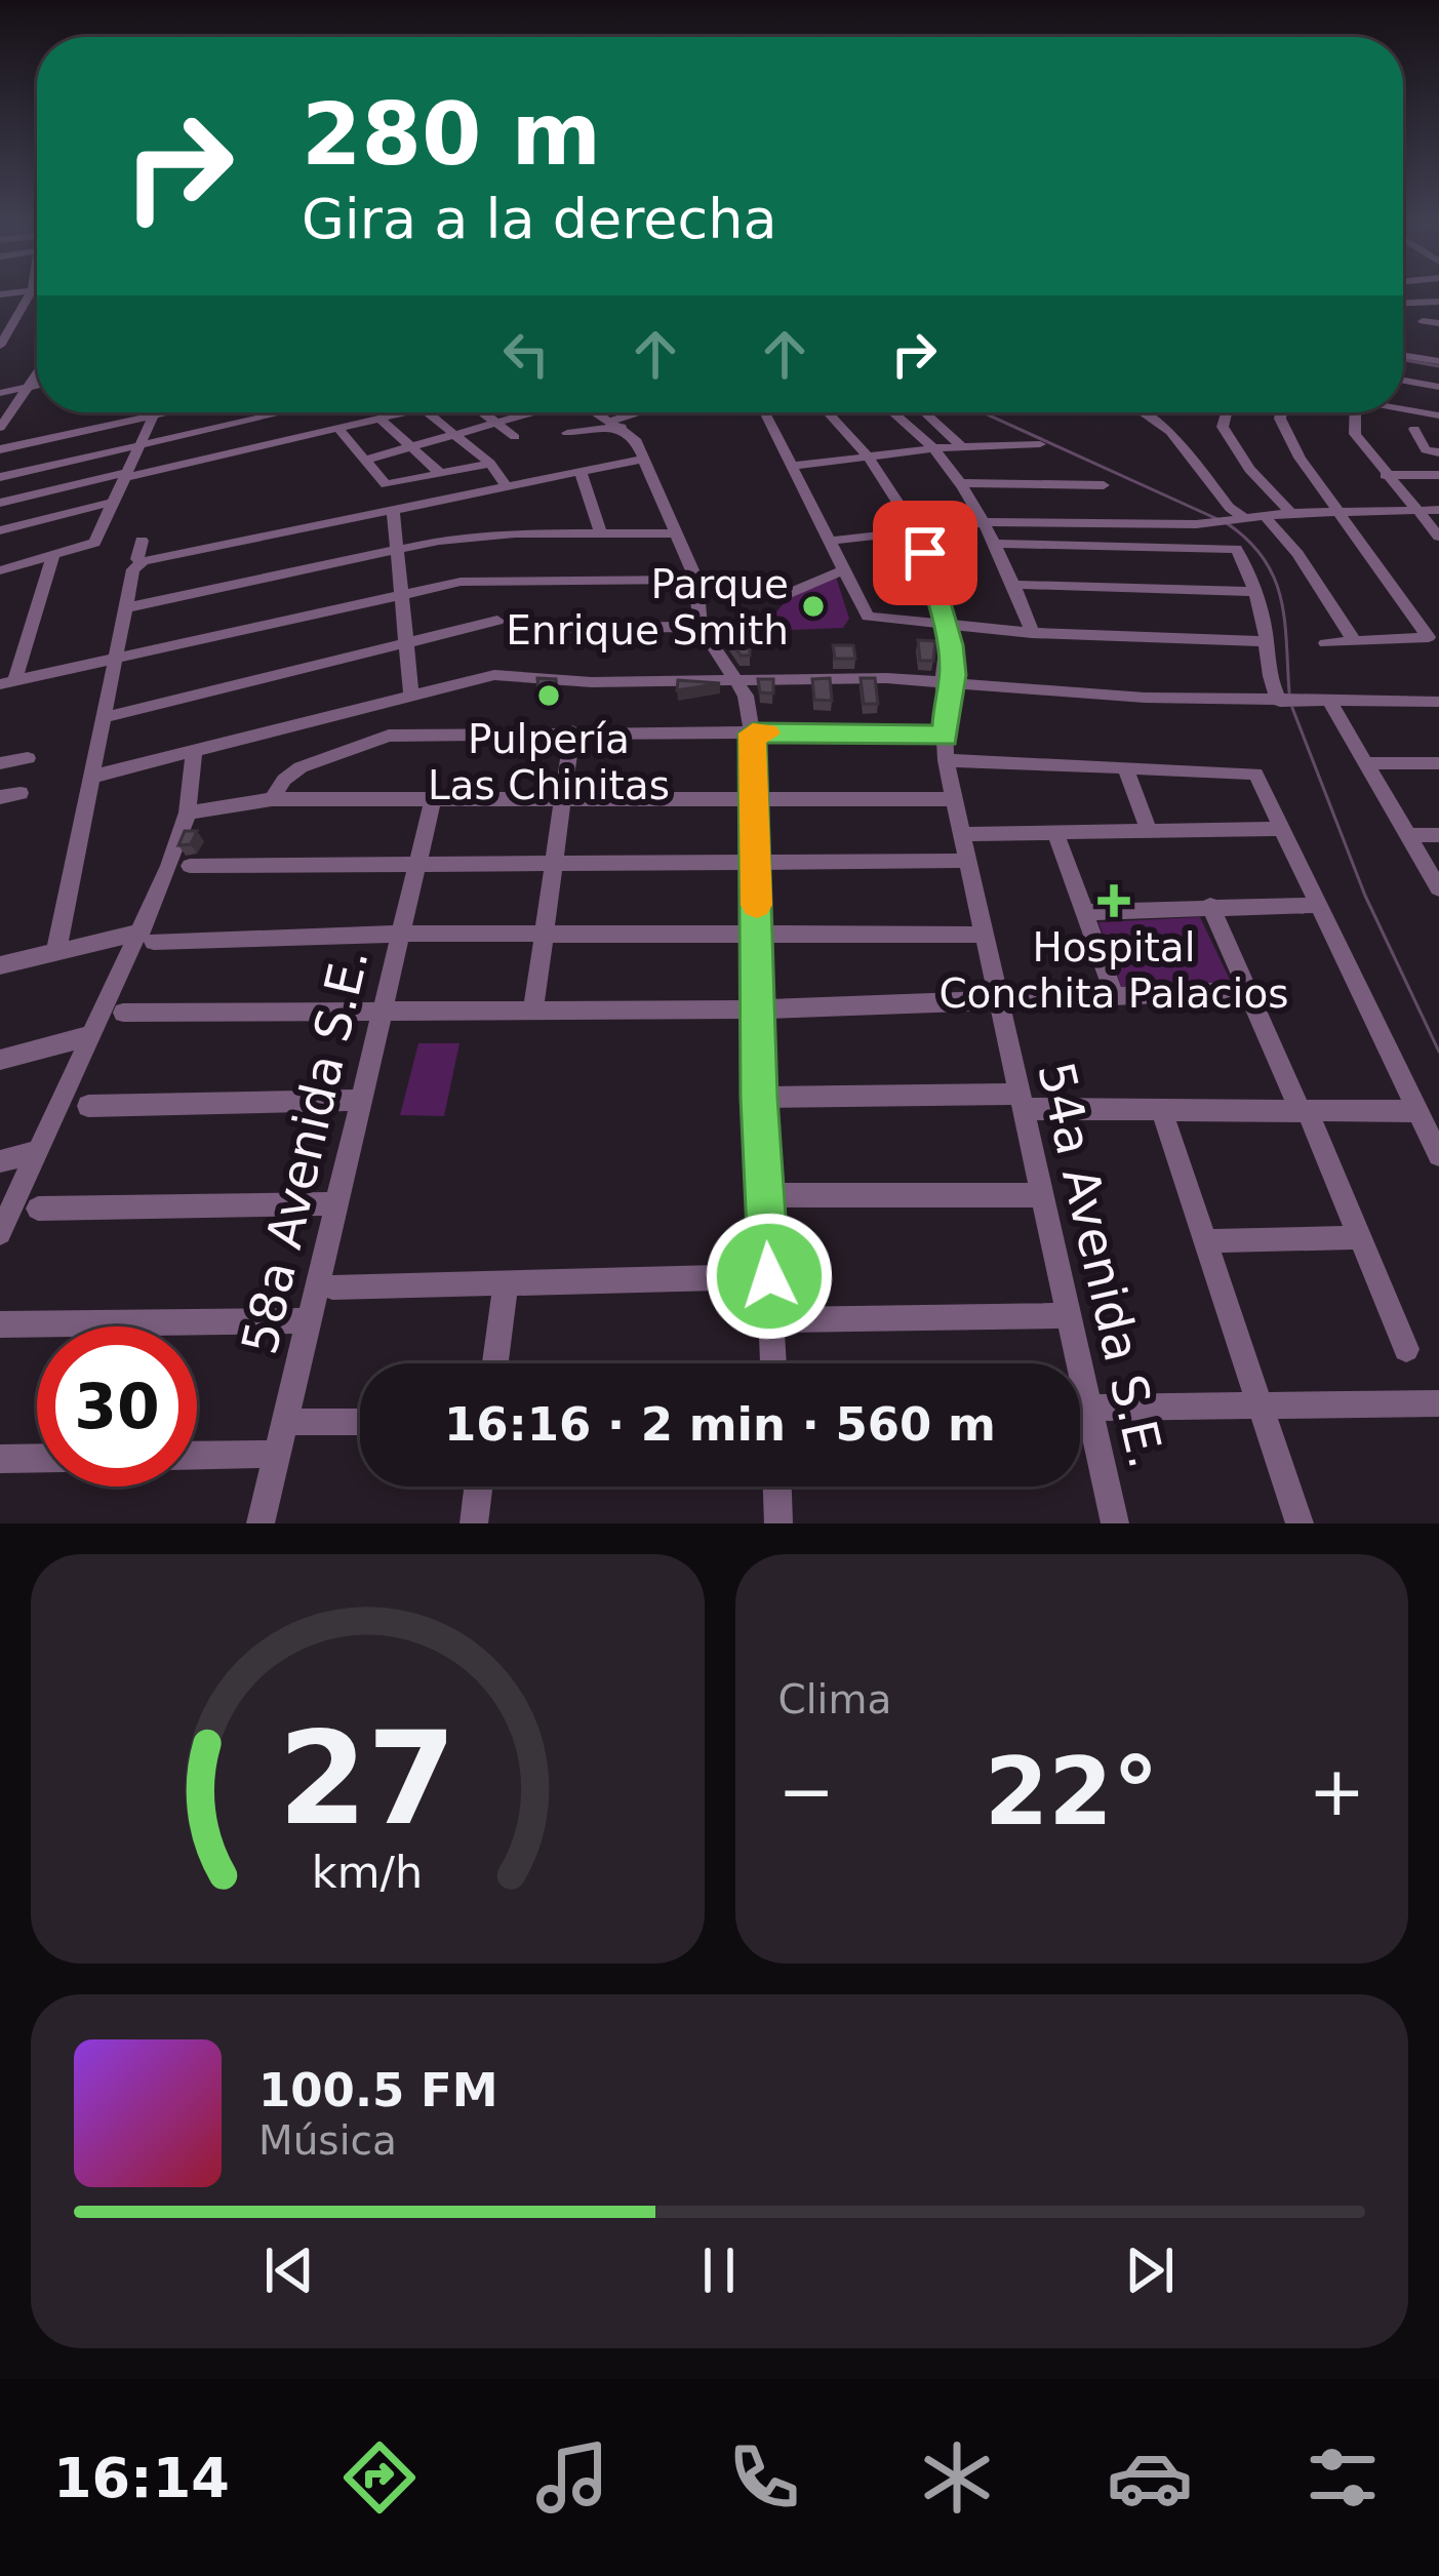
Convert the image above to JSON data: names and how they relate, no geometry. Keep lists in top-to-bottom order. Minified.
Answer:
{"streets":{"street":["58a Avenida S.E.","54a Avenida S.E."]},"places":{"other":["Parque Enrique Smith","Pulpería Las Chinitas"],"health":["Hospital Conchita Palacios"]},"page":{"turn":["280 m","Gira a la derecha"],"limit":"30","trip":"16:16 · 2 min · 560 m","tile":"Clima","heat":["−","22°","+"],"song":["100.5 FM","Música"],"tabs":"16:14","gauge":["27","km/h"]}}
